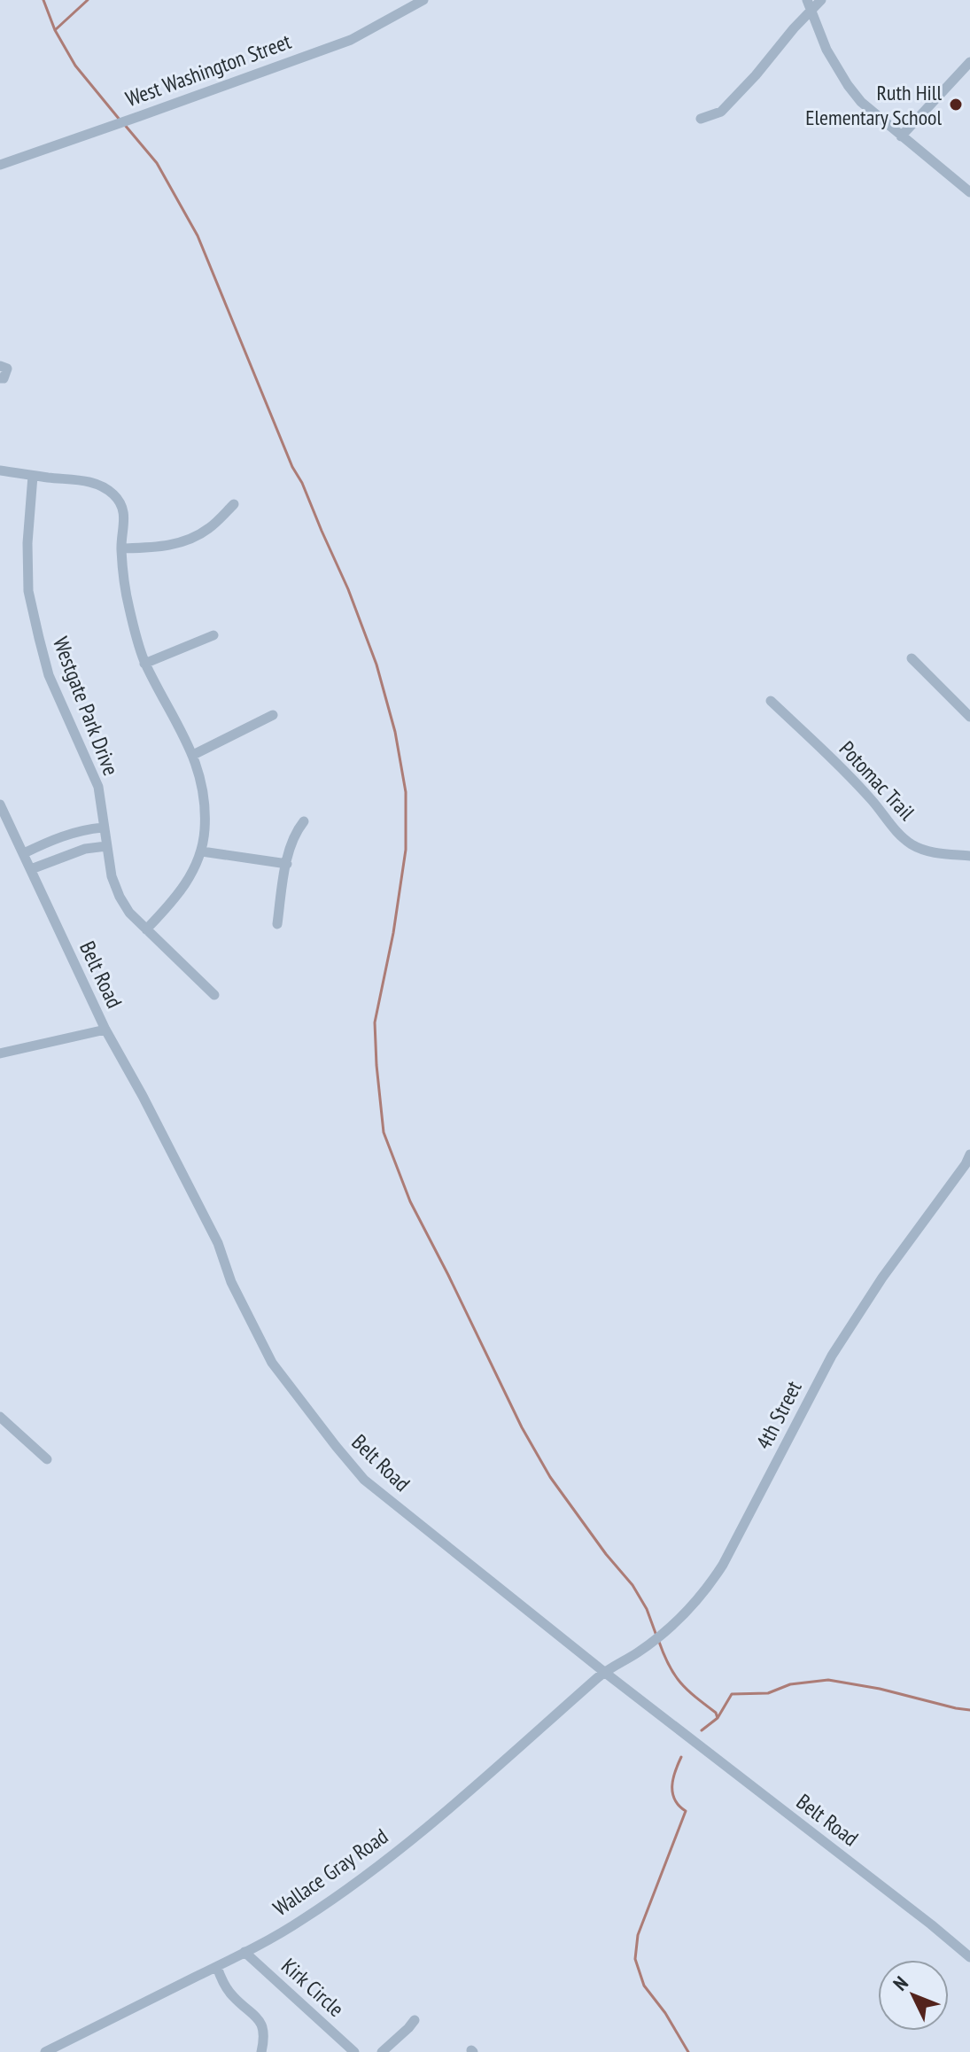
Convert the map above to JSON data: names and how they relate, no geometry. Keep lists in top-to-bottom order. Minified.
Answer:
{"streets":{"street":["West Washington Street","Westgate Park Drive","Potomac Trail","Belt Road","4th Street","Wallace Gray Road","Kirk Circle"]},"crossings":[["Belt Road","4th Street"],["Belt Road","Wallace Gray Road"],["4th Street","Wallace Gray Road"],["Wallace Gray Road","Kirk Circle"]],"places":["Ruth Hill Elementary School"],"north":"top left"}
